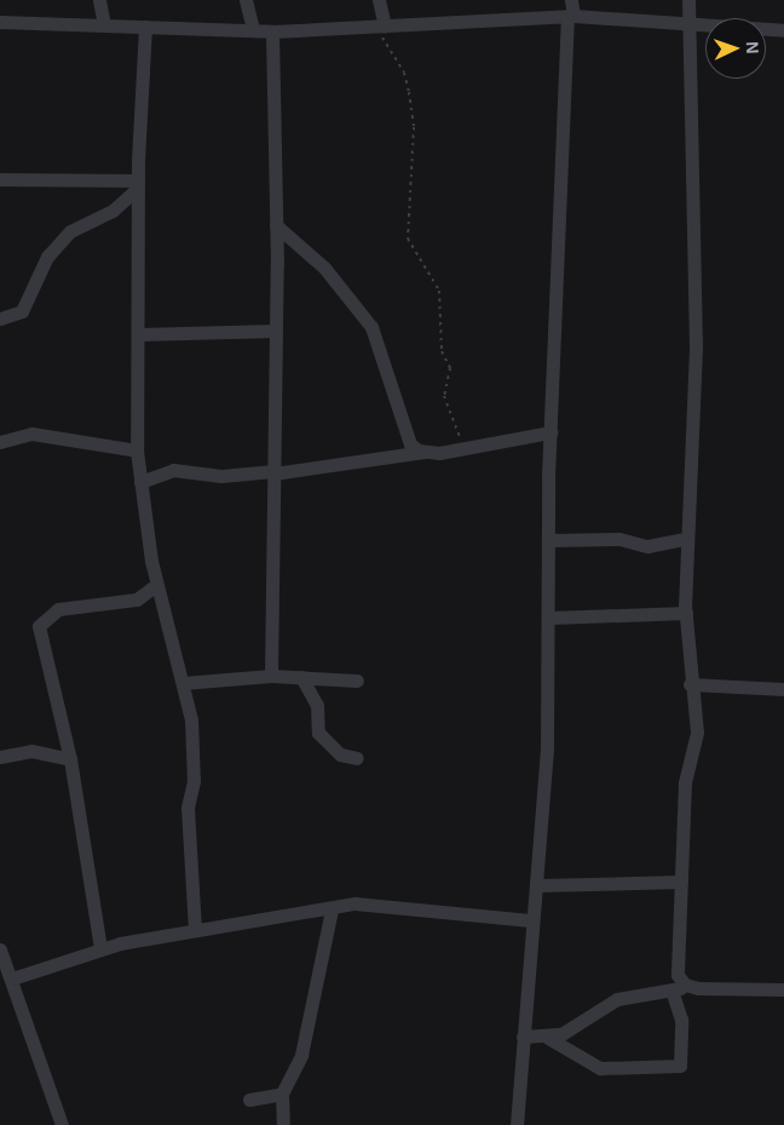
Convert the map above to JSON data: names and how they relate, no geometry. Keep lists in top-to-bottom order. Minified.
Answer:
{"north":"right"}
